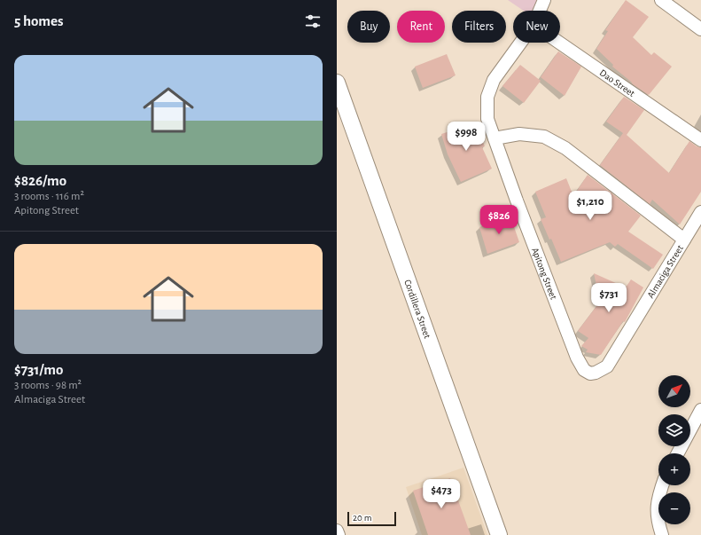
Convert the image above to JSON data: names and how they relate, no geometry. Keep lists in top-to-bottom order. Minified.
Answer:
{"streets":{"street":["Dao Street","Almaciga Street","Apitong Street","Cordillera Street"]},"crossings":[["Almaciga Street","Apitong Street"]],"scale_bar":"20 m","north":"top right","page":{"heading":"5 homes","chip":["Buy","Rent","Filters","New"],"list":[{"name":"$826/mo","note":"3 rooms · 116 m² · Apitong Street"},{"name":"$731/mo","note":"3 rooms · 98 m² · Almaciga Street"}],"price":["$998","$1,210","$826","$731","$473"],"map_buttons":["+","−"],"scale":"20 m"}}
